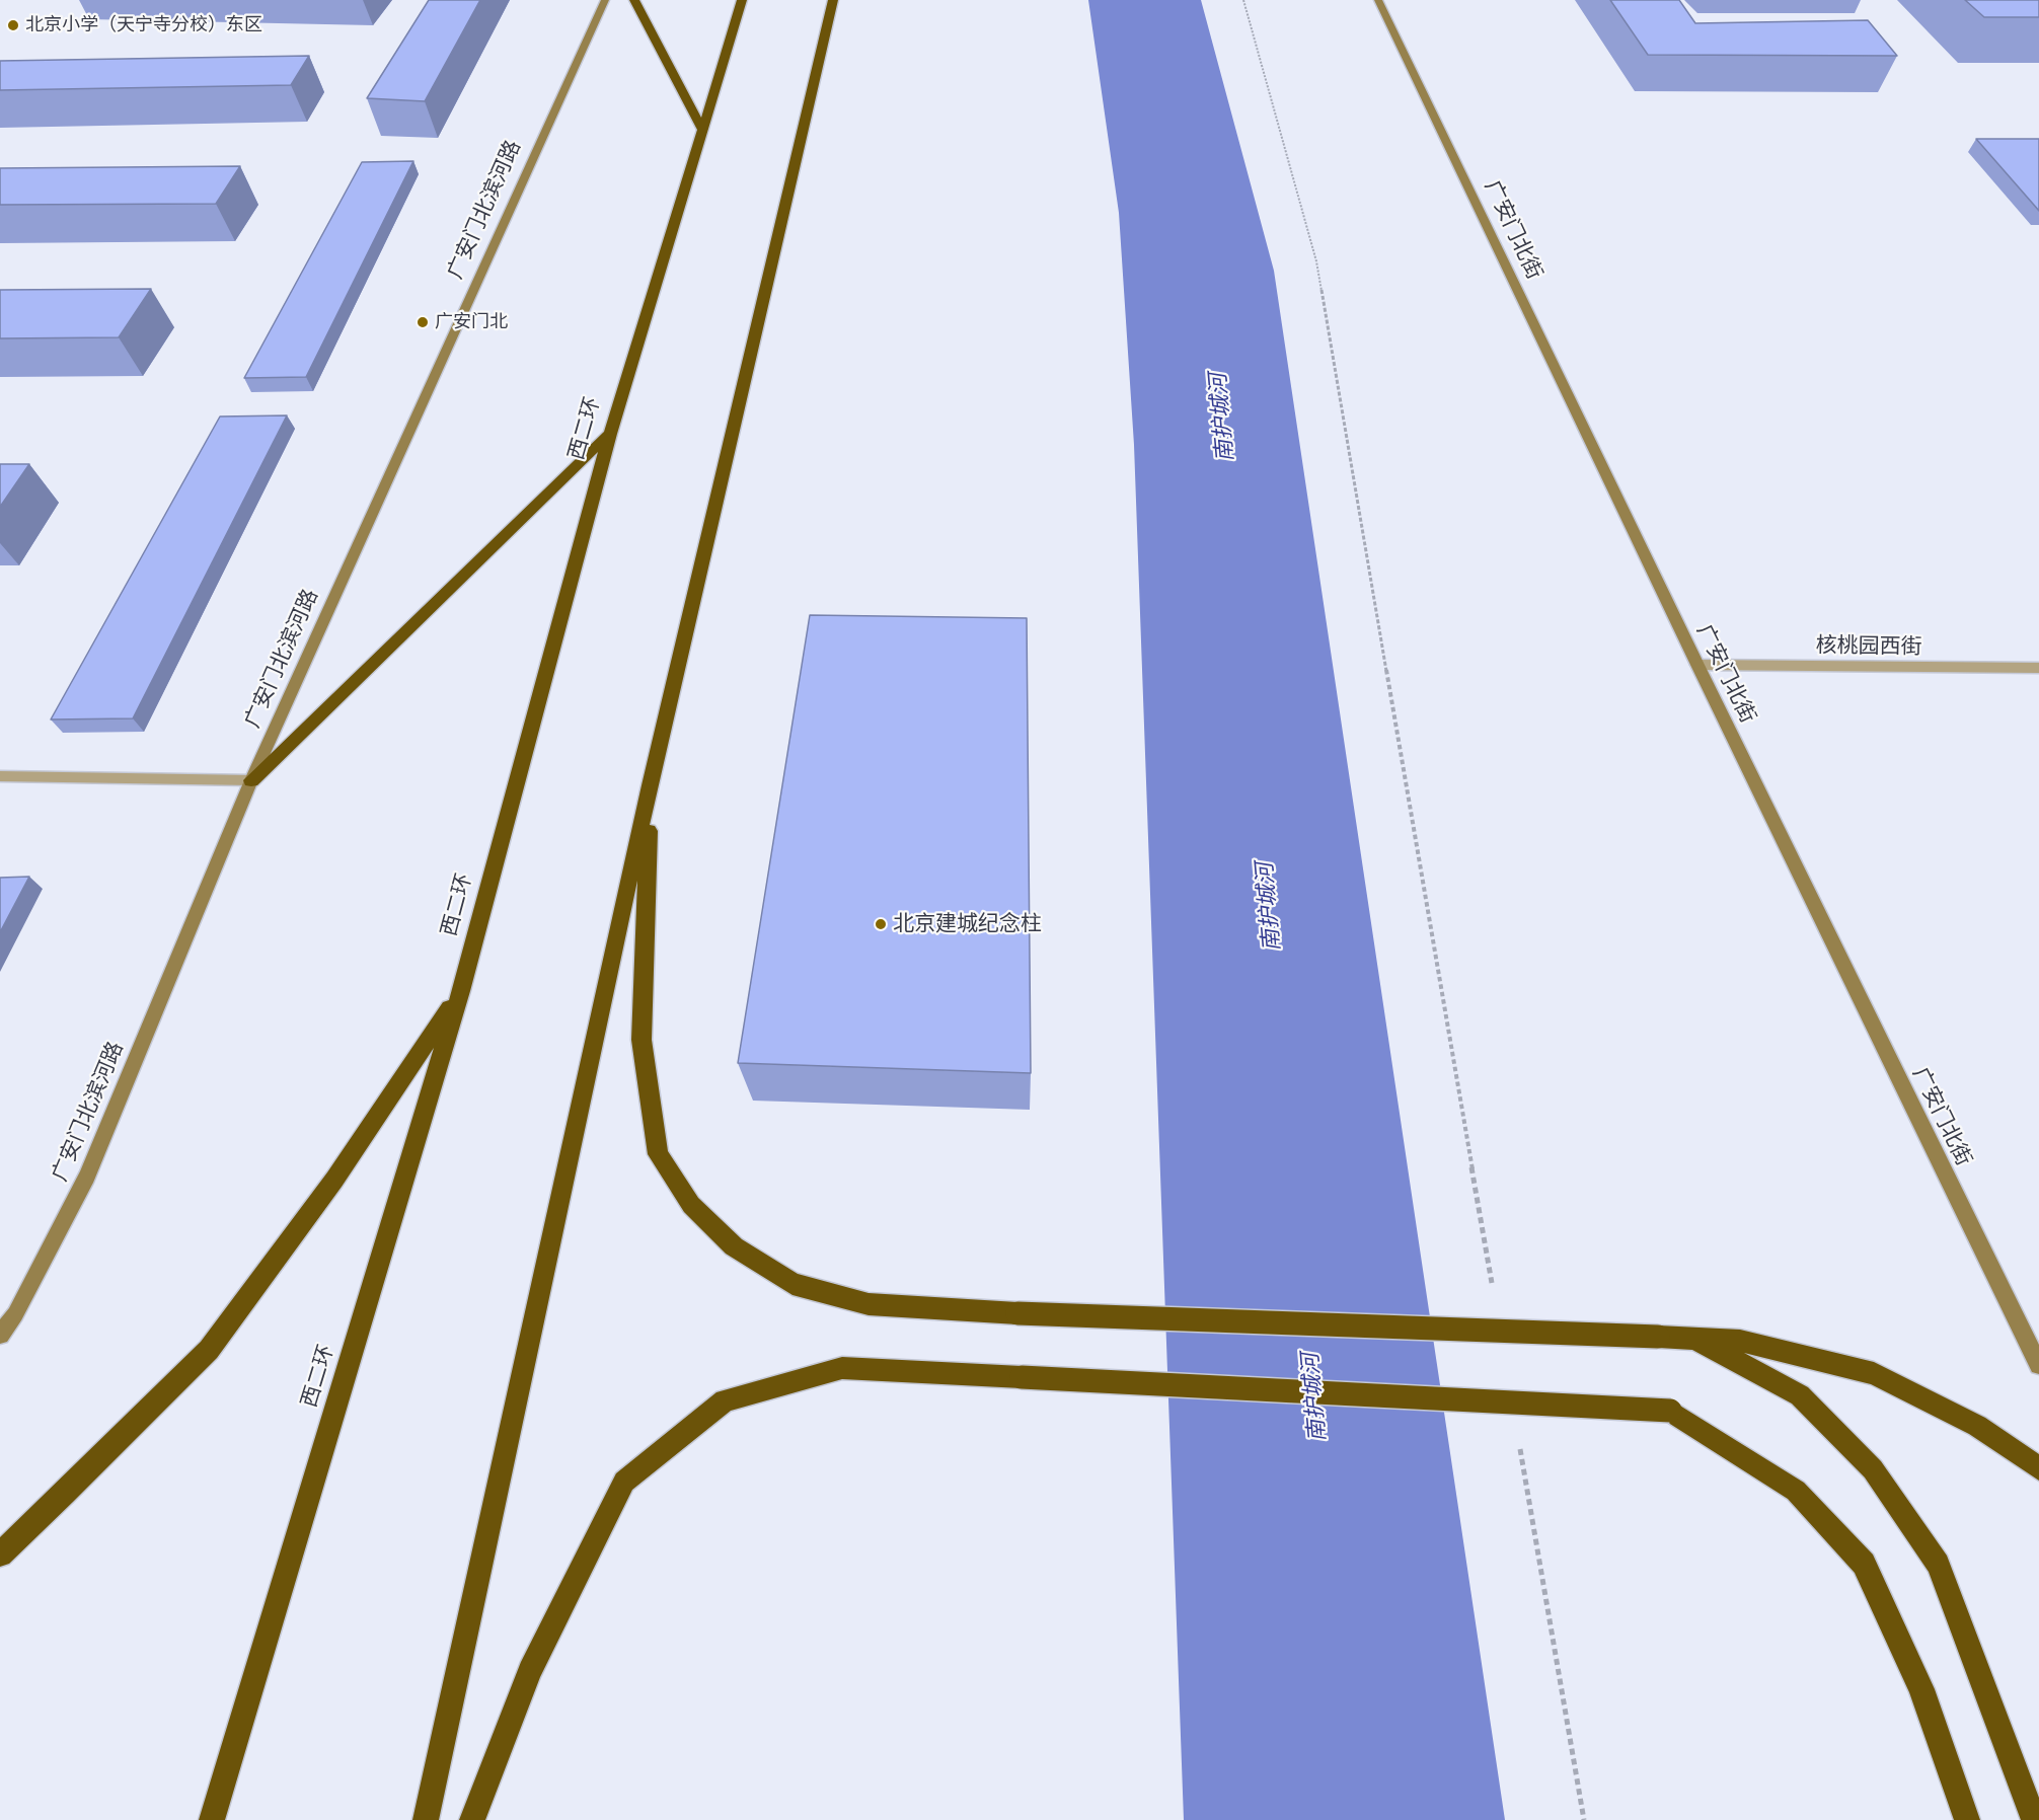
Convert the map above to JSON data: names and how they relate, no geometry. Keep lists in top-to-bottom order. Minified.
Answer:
{"streets":{"highway":["西二环"],"street":["广安门北滨河路","广安门北街","核桃园西街"]},"crossings":[["广安门北街","核桃园西街"]],"water":["南护城河"],"places":["北京小学（天宁寺分校）东区","广安门北","北京建城纪念柱"]}
